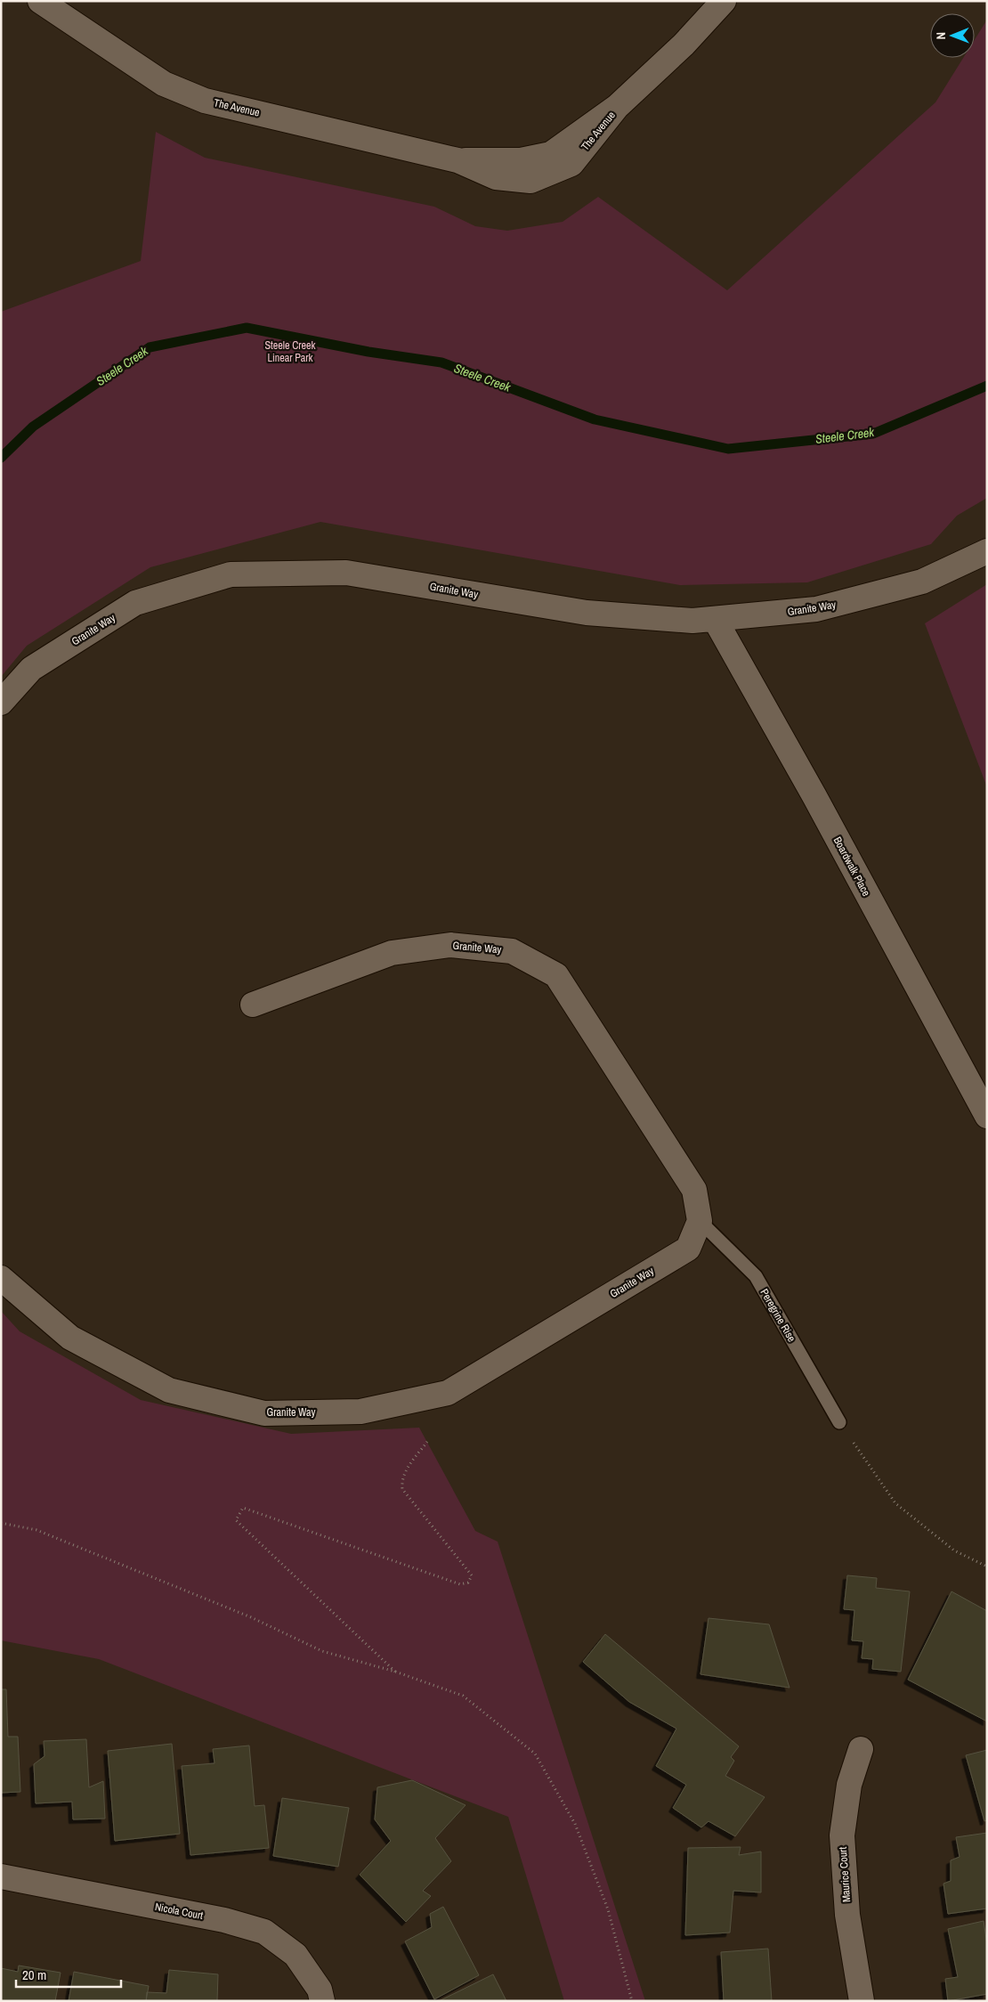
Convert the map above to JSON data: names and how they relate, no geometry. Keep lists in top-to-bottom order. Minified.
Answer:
{"streets":{"street":["The Avenue","Granite Way","Boardwalk Place","Maurice Court","Nicola Court"],"lane":["Peregrine Rise"]},"crossings":[["Granite Way","Boardwalk Place"],["Granite Way","Peregrine Rise"]],"water":["Steele Creek"],"parks":["Steele Creek Linear Park"],"scale_bar":"20 m","north":"left"}
